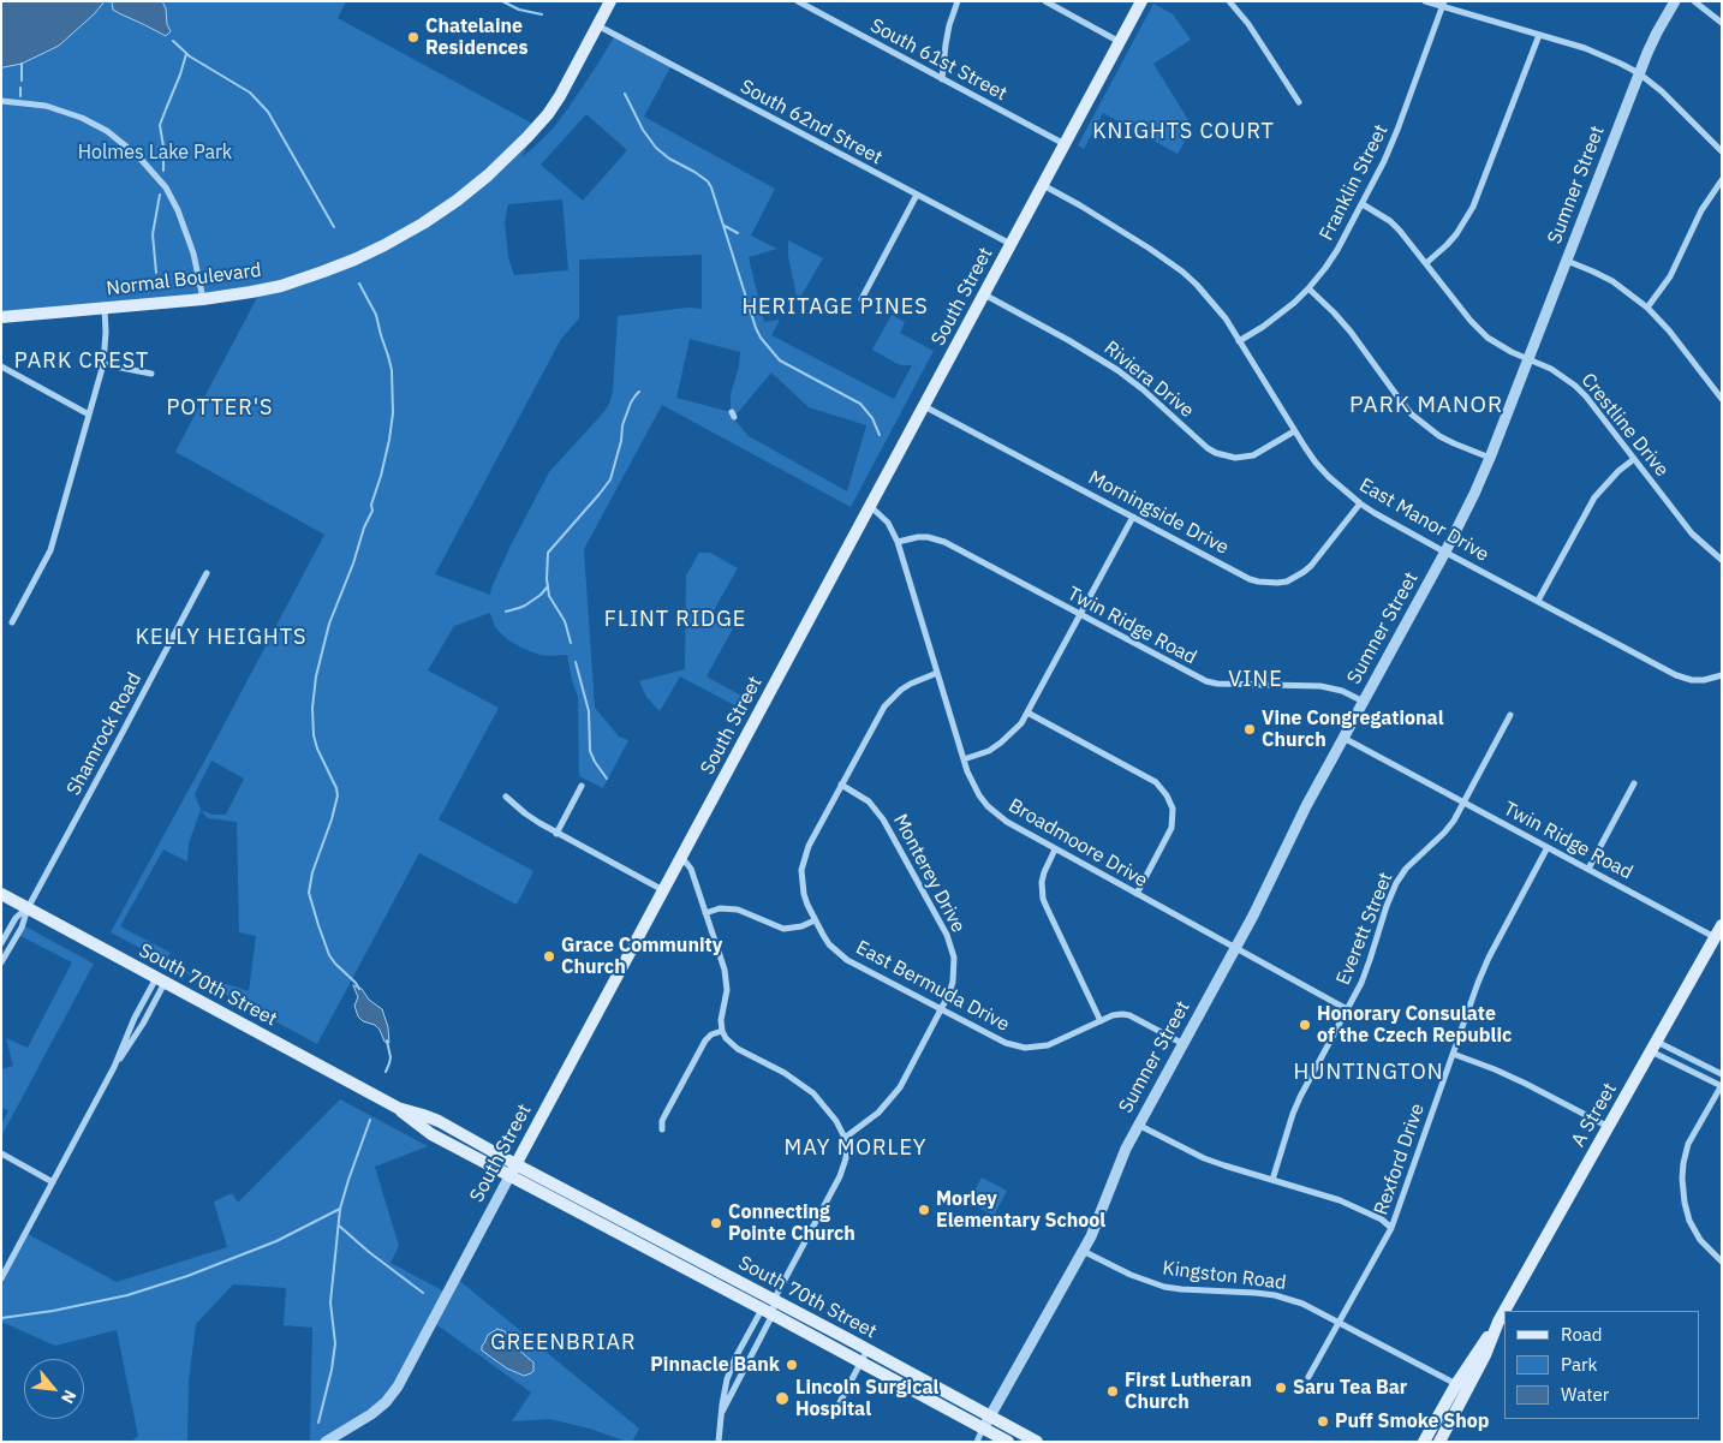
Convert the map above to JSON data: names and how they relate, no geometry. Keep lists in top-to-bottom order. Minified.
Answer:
{"streets":{"main road":["Normal Boulevard","South Street","South 70th Street","A Street"],"street":["South 61st Street","South 62nd Street","Franklin Street","Sumner Street","Riviera Drive","Crestline Drive","Morningside Drive","East Manor Drive","Twin Ridge Road","Shamrock Road","Broadmoore Drive","Monterey Drive","Everett Street","East Bermuda Drive","Rexford Drive","Kingston Road"]},"crossings":[["South 61st Street","South Street"],["South 62nd Street","Normal Boulevard"],["South 62nd Street","South Street"],["Franklin Street","Crestline Drive"],["Franklin Street","East Manor Drive"],["Sumner Street","Crestline Drive"],["Sumner Street","East Manor Drive"],["Sumner Street","Twin Ridge Road"],["Sumner Street","Broadmoore Drive"],["Sumner Street","South 70th Street"],["Sumner Street","East Bermuda Drive"],["Sumner Street","Kingston Road"],["South Street","Riviera Drive"],["South Street","Morningside Drive"],["South Street","East Manor Drive"],["South Street","Broadmoore Drive"],["South Street","South 70th Street"],["Riviera Drive","East Manor Drive"],["Morningside Drive","East Manor Drive"],["Twin Ridge Road","Broadmoore Drive"],["Twin Ridge Road","Everett Street"],["Twin Ridge Road","A Street"],["Twin Ridge Road","Rexford Drive"],["Shamrock Road","South 70th Street"],["Broadmoore Drive","Everett Street"],["Broadmoore Drive","East Bermuda Drive"],["Monterey Drive","East Bermuda Drive"],["A Street","Kingston Road"],["Rexford Drive","Kingston Road"]],"districts":["KNIGHTS COURT","HERITAGE PINES","PARK CREST","PARK MANOR","POTTER'S","FLINT RIDGE","KELLY HEIGHTS","VINE","HUNTINGTON","MAY MORLEY","GREENBRIAR"],"parks":["Holmes Lake Park"],"places":["Chatelaine Residences","Vine Congregational Church","Grace Community Church","Honorary Consulate of the Czech Republic","Morley Elementary School","Connecting Pointe Church","Pinnacle Bank","Saru Tea Bar","First Lutheran Church","Lincoln Surgical Hospital","Puff Smoke Shop"],"legend":["Road","Park","Water"],"north":"bottom right"}
